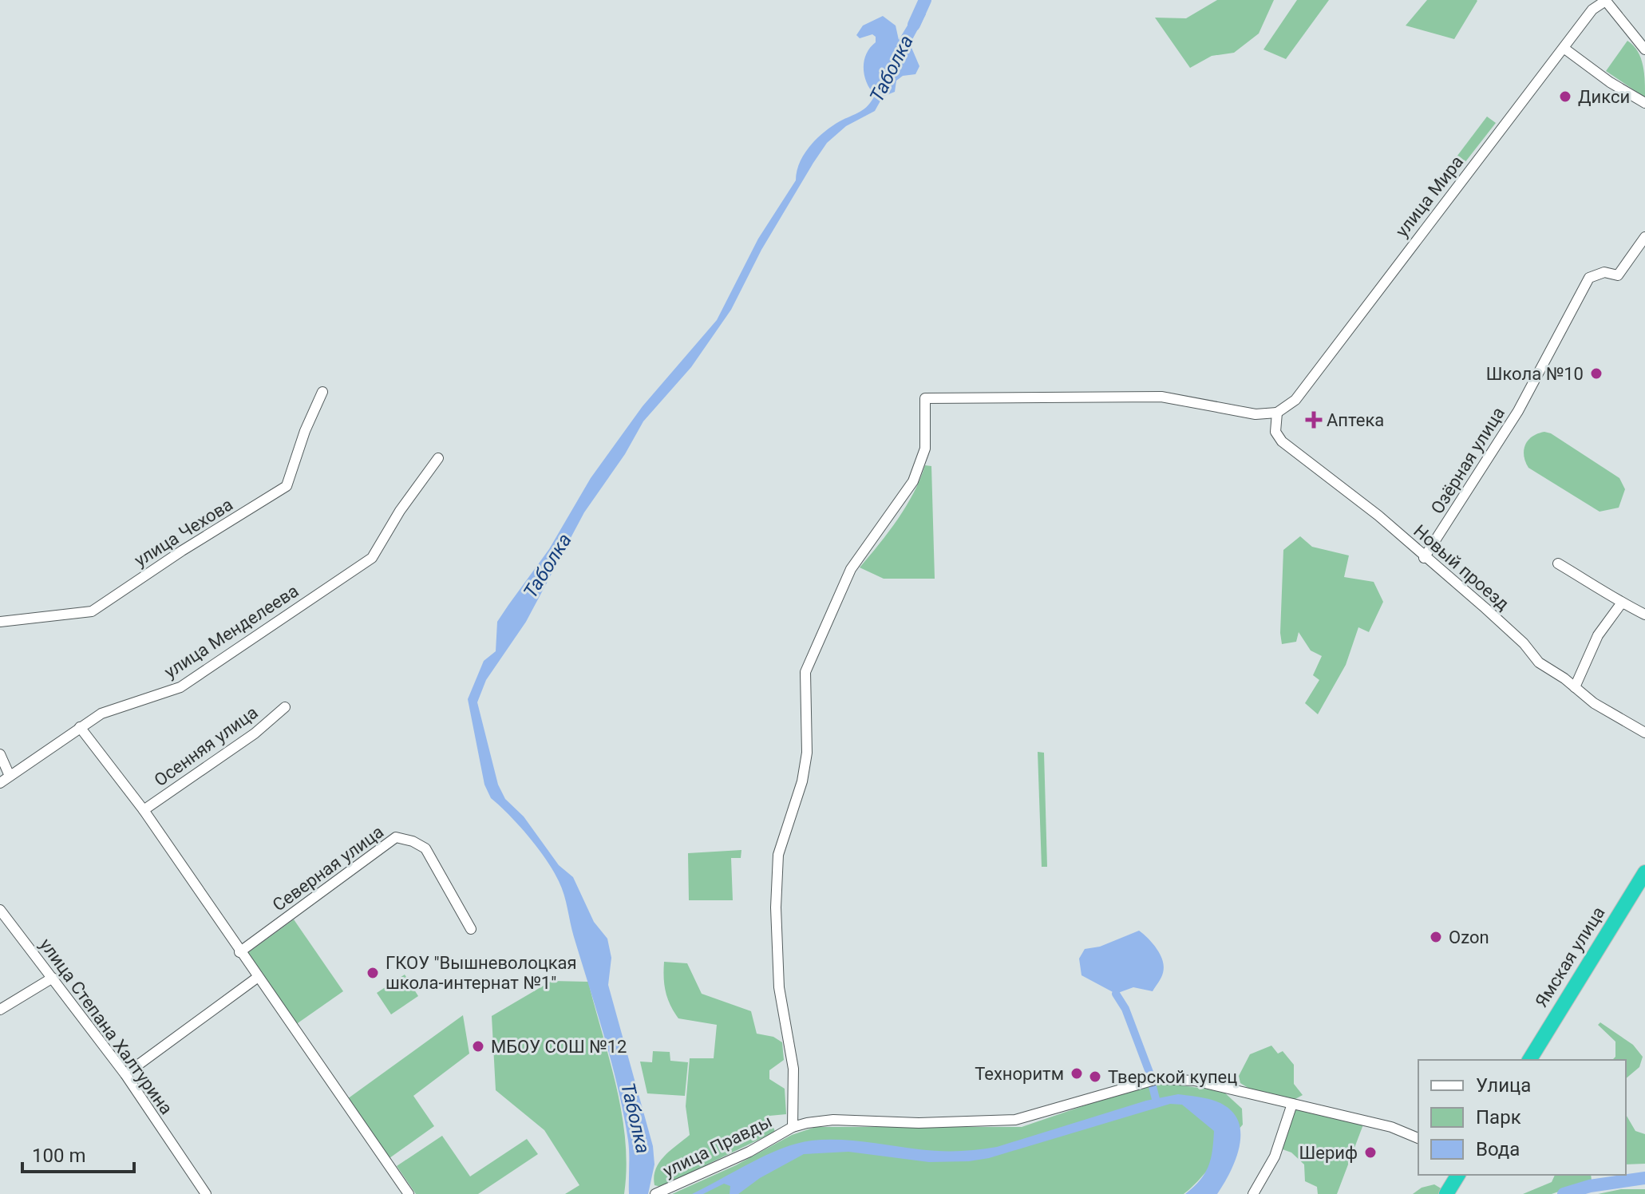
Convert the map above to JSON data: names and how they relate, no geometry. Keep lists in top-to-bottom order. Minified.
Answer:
{"streets":{"highway":["Ямская улица"],"street":["улица Мира","Озёрная улица","улица Чехова","Новый проезд","улица Менделеева","Осенняя улица","Северная улица","улица Степана Халтурина","улица Правды"]},"crossings":[["улица Мира","Новый проезд"],["Озёрная улица","Новый проезд"]],"water":["Таболка"],"places":{"other":["Дикси","Школа №10","Ozon","ГКОУ \"Вышневолоцкая школа-интернат №1\"","МБОУ СОШ №12","Техноритм","Тверской купец","Шериф"],"health":["Аптека"]},"legend":["Улица","Парк","Вода"],"scale_bar":"100 m"}
